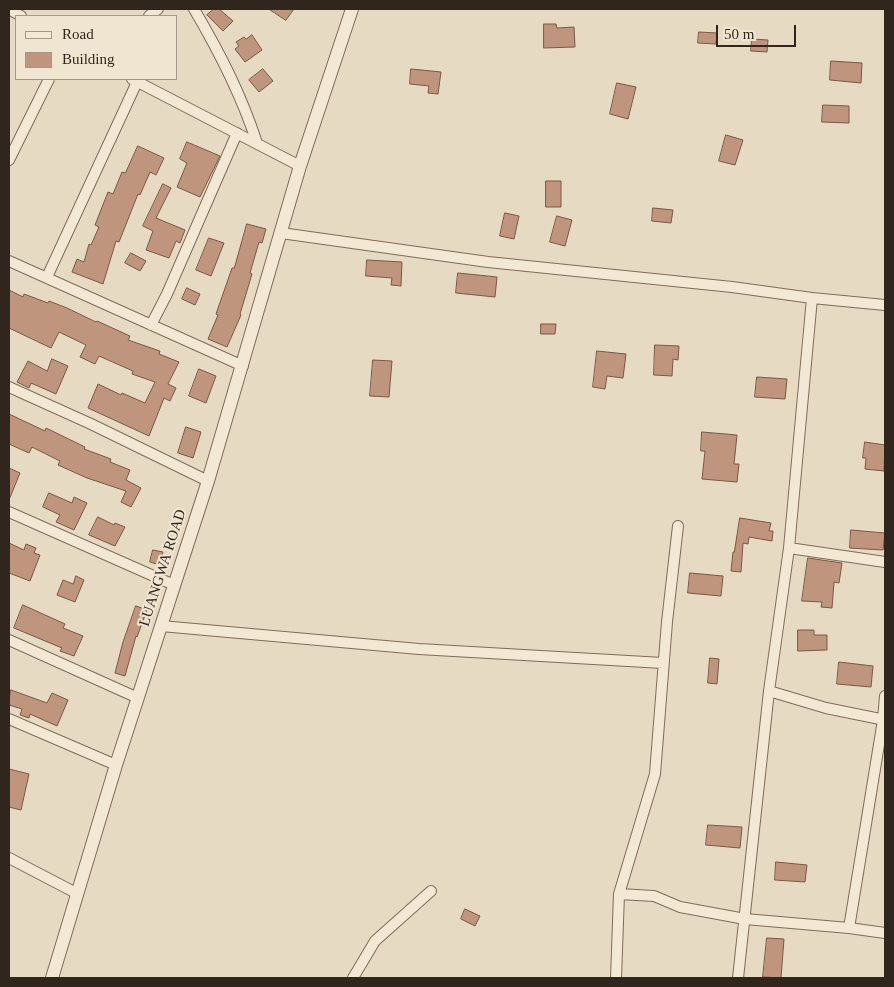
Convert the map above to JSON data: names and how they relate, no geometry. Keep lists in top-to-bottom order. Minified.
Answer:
{"streets":{"street":["LUANGWA ROAD"]},"legend":["Road","Building"],"scale_bar":"50 m"}
